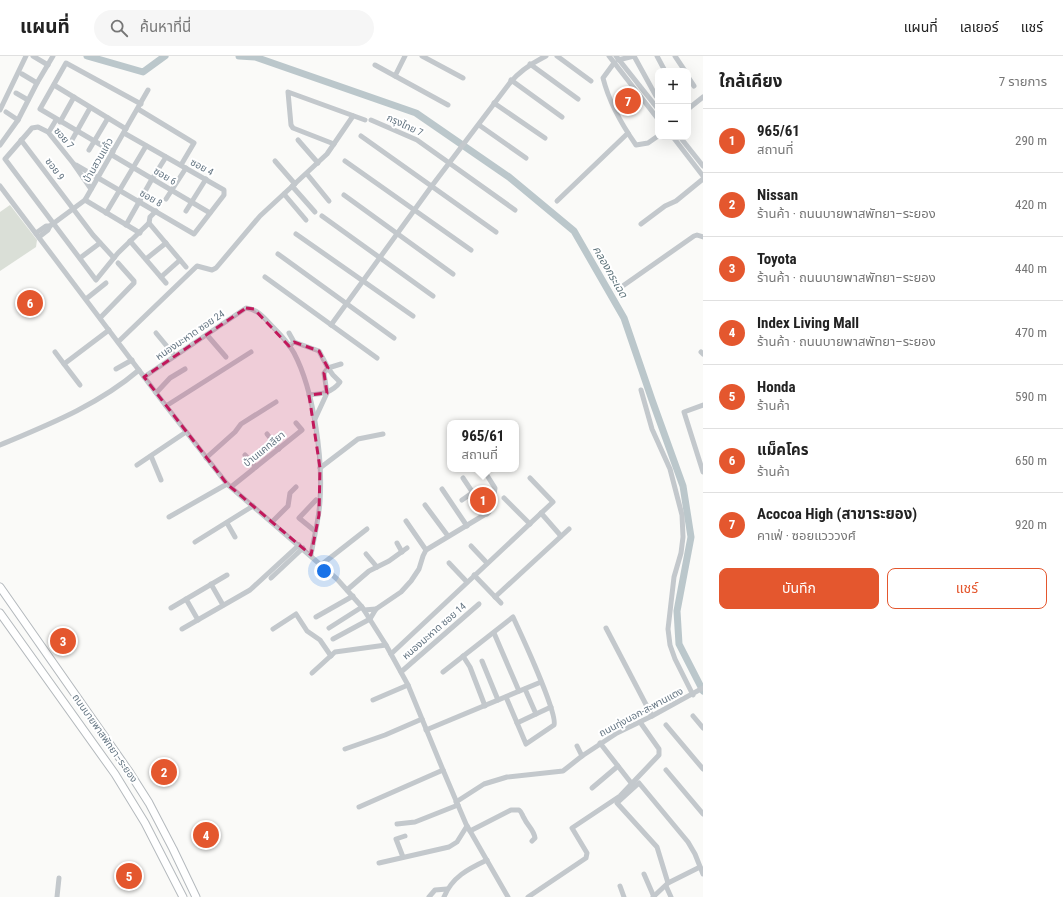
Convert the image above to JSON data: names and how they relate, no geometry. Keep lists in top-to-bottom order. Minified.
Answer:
{"streets":{"highway":["ถนนบายพาสพัทยา–ระยอง"],"street":["กรุงไทย 7","ซอย 7","บ้านสวนแก้ว","ซอย 4","ซอย 9","ซอย 6","ซอย 8","หนองมะหาด ซอย 24","บ้านแคทลียา","หนองมะหาด ซอย 14","ถนนทุ่งนอก-สะพานแตง"]},"crossings":[["ซอย 7","บ้านสวนแก้ว"],["ซอย 7","ซอย 9"],["ซอย 7","ซอย 8"],["บ้านสวนแก้ว","ซอย 4"],["บ้านสวนแก้ว","ซอย 9"],["บ้านสวนแก้ว","ซอย 6"],["บ้านสวนแก้ว","ซอย 8"],["ซอย 4","ซอย 6"],["ซอย 4","ซอย 8"]],"water":["คลองกระเฉด"],"page":{"header":"แผนที่","search":"ค้นหาที่นี่","nav":["แผนที่","เลเยอร์","แชร์"],"heading":["ใกล้เคียง","7 รายการ"],"map_buttons":["+","−"],"pins":["7","6","1","3","2","4","5"],"list":[{"mark":"1","name":"965/61","note":"สถานที่","value":"290 m"},{"mark":"2","name":"Nissan","note":"ร้านค้า · ถนนบายพาสพัทยา–ระยอง","value":"420 m"},{"mark":"3","name":"Toyota","note":"ร้านค้า · ถนนบายพาสพัทยา–ระยอง","value":"440 m"},{"mark":"4","name":"Index Living Mall","note":"ร้านค้า · ถนนบายพาสพัทยา–ระยอง","value":"470 m"},{"mark":"5","name":"Honda","note":"ร้านค้า","value":"590 m"},{"mark":"6","name":"แม็คโคร","note":"ร้านค้า","value":"650 m"},{"mark":"7","name":"Acocoa High (สาขาระยอง)","note":"คาเฟ่ · ซอยแวววงศ์","value":"920 m"}],"popup":["965/61","สถานที่"],"buttons":["บันทึก","แชร์"]}}
